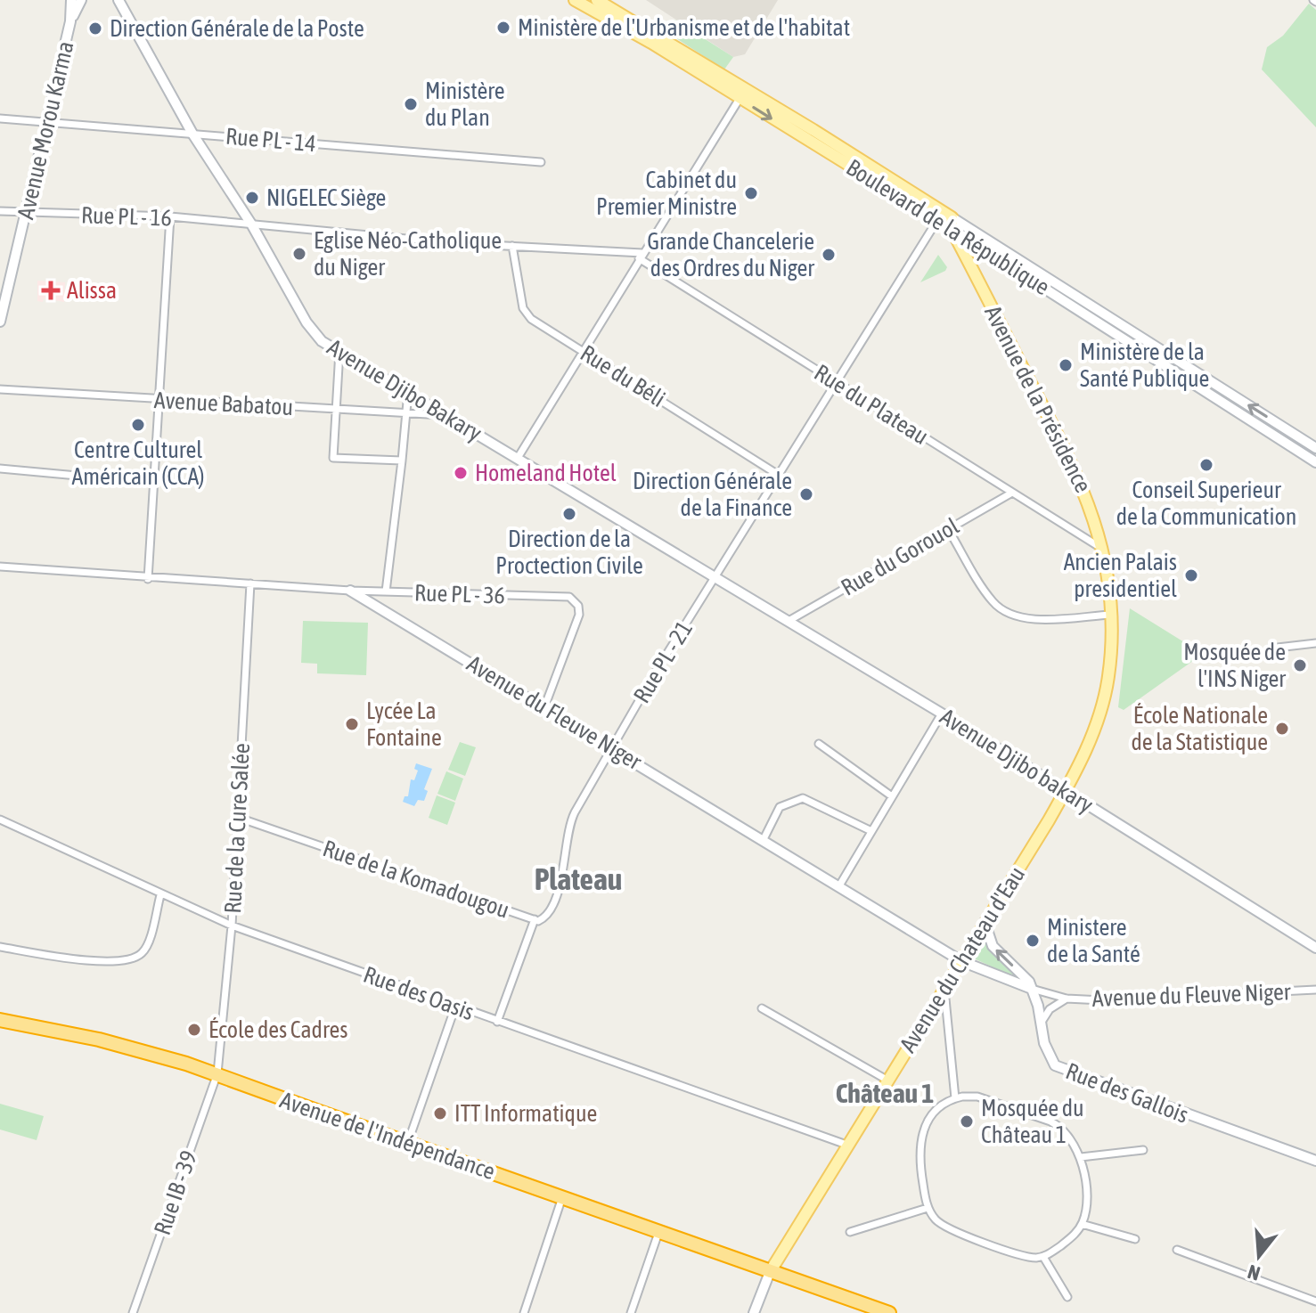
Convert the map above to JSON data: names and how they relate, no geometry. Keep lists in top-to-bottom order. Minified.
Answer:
{"streets":{"highway":["Avenue de l'Indépendance"],"main road":["Boulevard de la République","Avenue de la Présidence","Avenue du Chateau d'Eau"],"street":["Avenue Morou Karma","Rue PL - 14","Rue PL - 16","Rue du Béli","Avenue Djibo Bakary","Avenue Babatou","Rue du Plateau","Rue du Gorouol","Rue PL - 36","Rue PL - 21","Avenue du Fleuve Niger","Avenue Djibo bakary","Rue de la Cure Salée","Rue de la Komadougou","Rue des Oasis","Rue des Gallois","Rue IB - 39"]},"crossings":[["Avenue Morou Karma","Rue PL - 14"],["Avenue Morou Karma","Rue PL - 16"],["Rue PL - 14","Avenue Djibo Bakary"],["Rue PL - 16","Avenue Djibo Bakary"],["Rue PL - 16","Rue du Plateau"],["Boulevard de la République","Avenue de la Présidence"],["Boulevard de la République","Rue PL - 21"],["Rue du Béli","Rue du Plateau"],["Rue du Béli","Rue PL - 21"],["Avenue Djibo Bakary","Avenue Babatou"],["Avenue Djibo Bakary","Rue du Plateau"],["Avenue Djibo Bakary","Rue PL - 21"],["Avenue Djibo Bakary","Avenue Djibo bakary"],["Avenue de la Présidence","Rue du Plateau"],["Avenue de la Présidence","Rue PL - 21"],["Avenue de la Présidence","Avenue Djibo bakary"],["Avenue de la Présidence","Avenue du Chateau d'Eau"],["Rue du Plateau","Rue du Gorouol"],["Rue du Plateau","Rue PL - 21"],["Rue du Gorouol","Avenue Djibo bakary"],["Rue PL - 36","Avenue du Fleuve Niger"],["Rue PL - 21","Avenue du Fleuve Niger"],["Rue PL - 21","Avenue Djibo bakary"],["Rue PL - 21","Rue de la Komadougou"],["Avenue du Fleuve Niger","Rue de la Cure Salée"],["Avenue du Fleuve Niger","Avenue du Chateau d'Eau"],["Avenue du Fleuve Niger","Rue des Gallois"],["Avenue Djibo bakary","Avenue du Chateau d'Eau"],["Rue de la Cure Salée","Rue de la Komadougou"],["Rue de la Cure Salée","Rue des Oasis"],["Rue de la Cure Salée","Avenue de l'Indépendance"],["Rue de la Cure Salée","Rue IB - 39"],["Rue de la Komadougou","Rue des Oasis"],["Avenue du Chateau d'Eau","Rue des Oasis"],["Avenue du Chateau d'Eau","Rue des Gallois"],["Avenue du Chateau d'Eau","Avenue de l'Indépendance"],["Avenue de l'Indépendance","Rue IB - 39"]],"districts":["Plateau","Château 1"],"places":{"other":["Ministère de l'Urbanisme et de l'habitat","Direction Générale de la Poste","Ministère du Plan","Cabinet du Premier Ministre","NIGELEC Siège","Eglise Néo-Catholique du Niger","Grande Chancelerie des Ordres du Niger","Ministère de la Santé Publique","Centre Culturel Américain (CCA)","Conseil Superieur de la Communication","Homeland Hotel","Direction Générale de la Finance","Direction de la Proctection Civile","Ancien Palais presidentiel","Mosquée de l'INS Niger","Lycée La Fontaine","École Nationale de la Statistique","Ministere de la Santé","École des Cadres","ITT Informatique","Mosquée du Château 1"],"health":["Alissa"]},"north":"bottom"}
